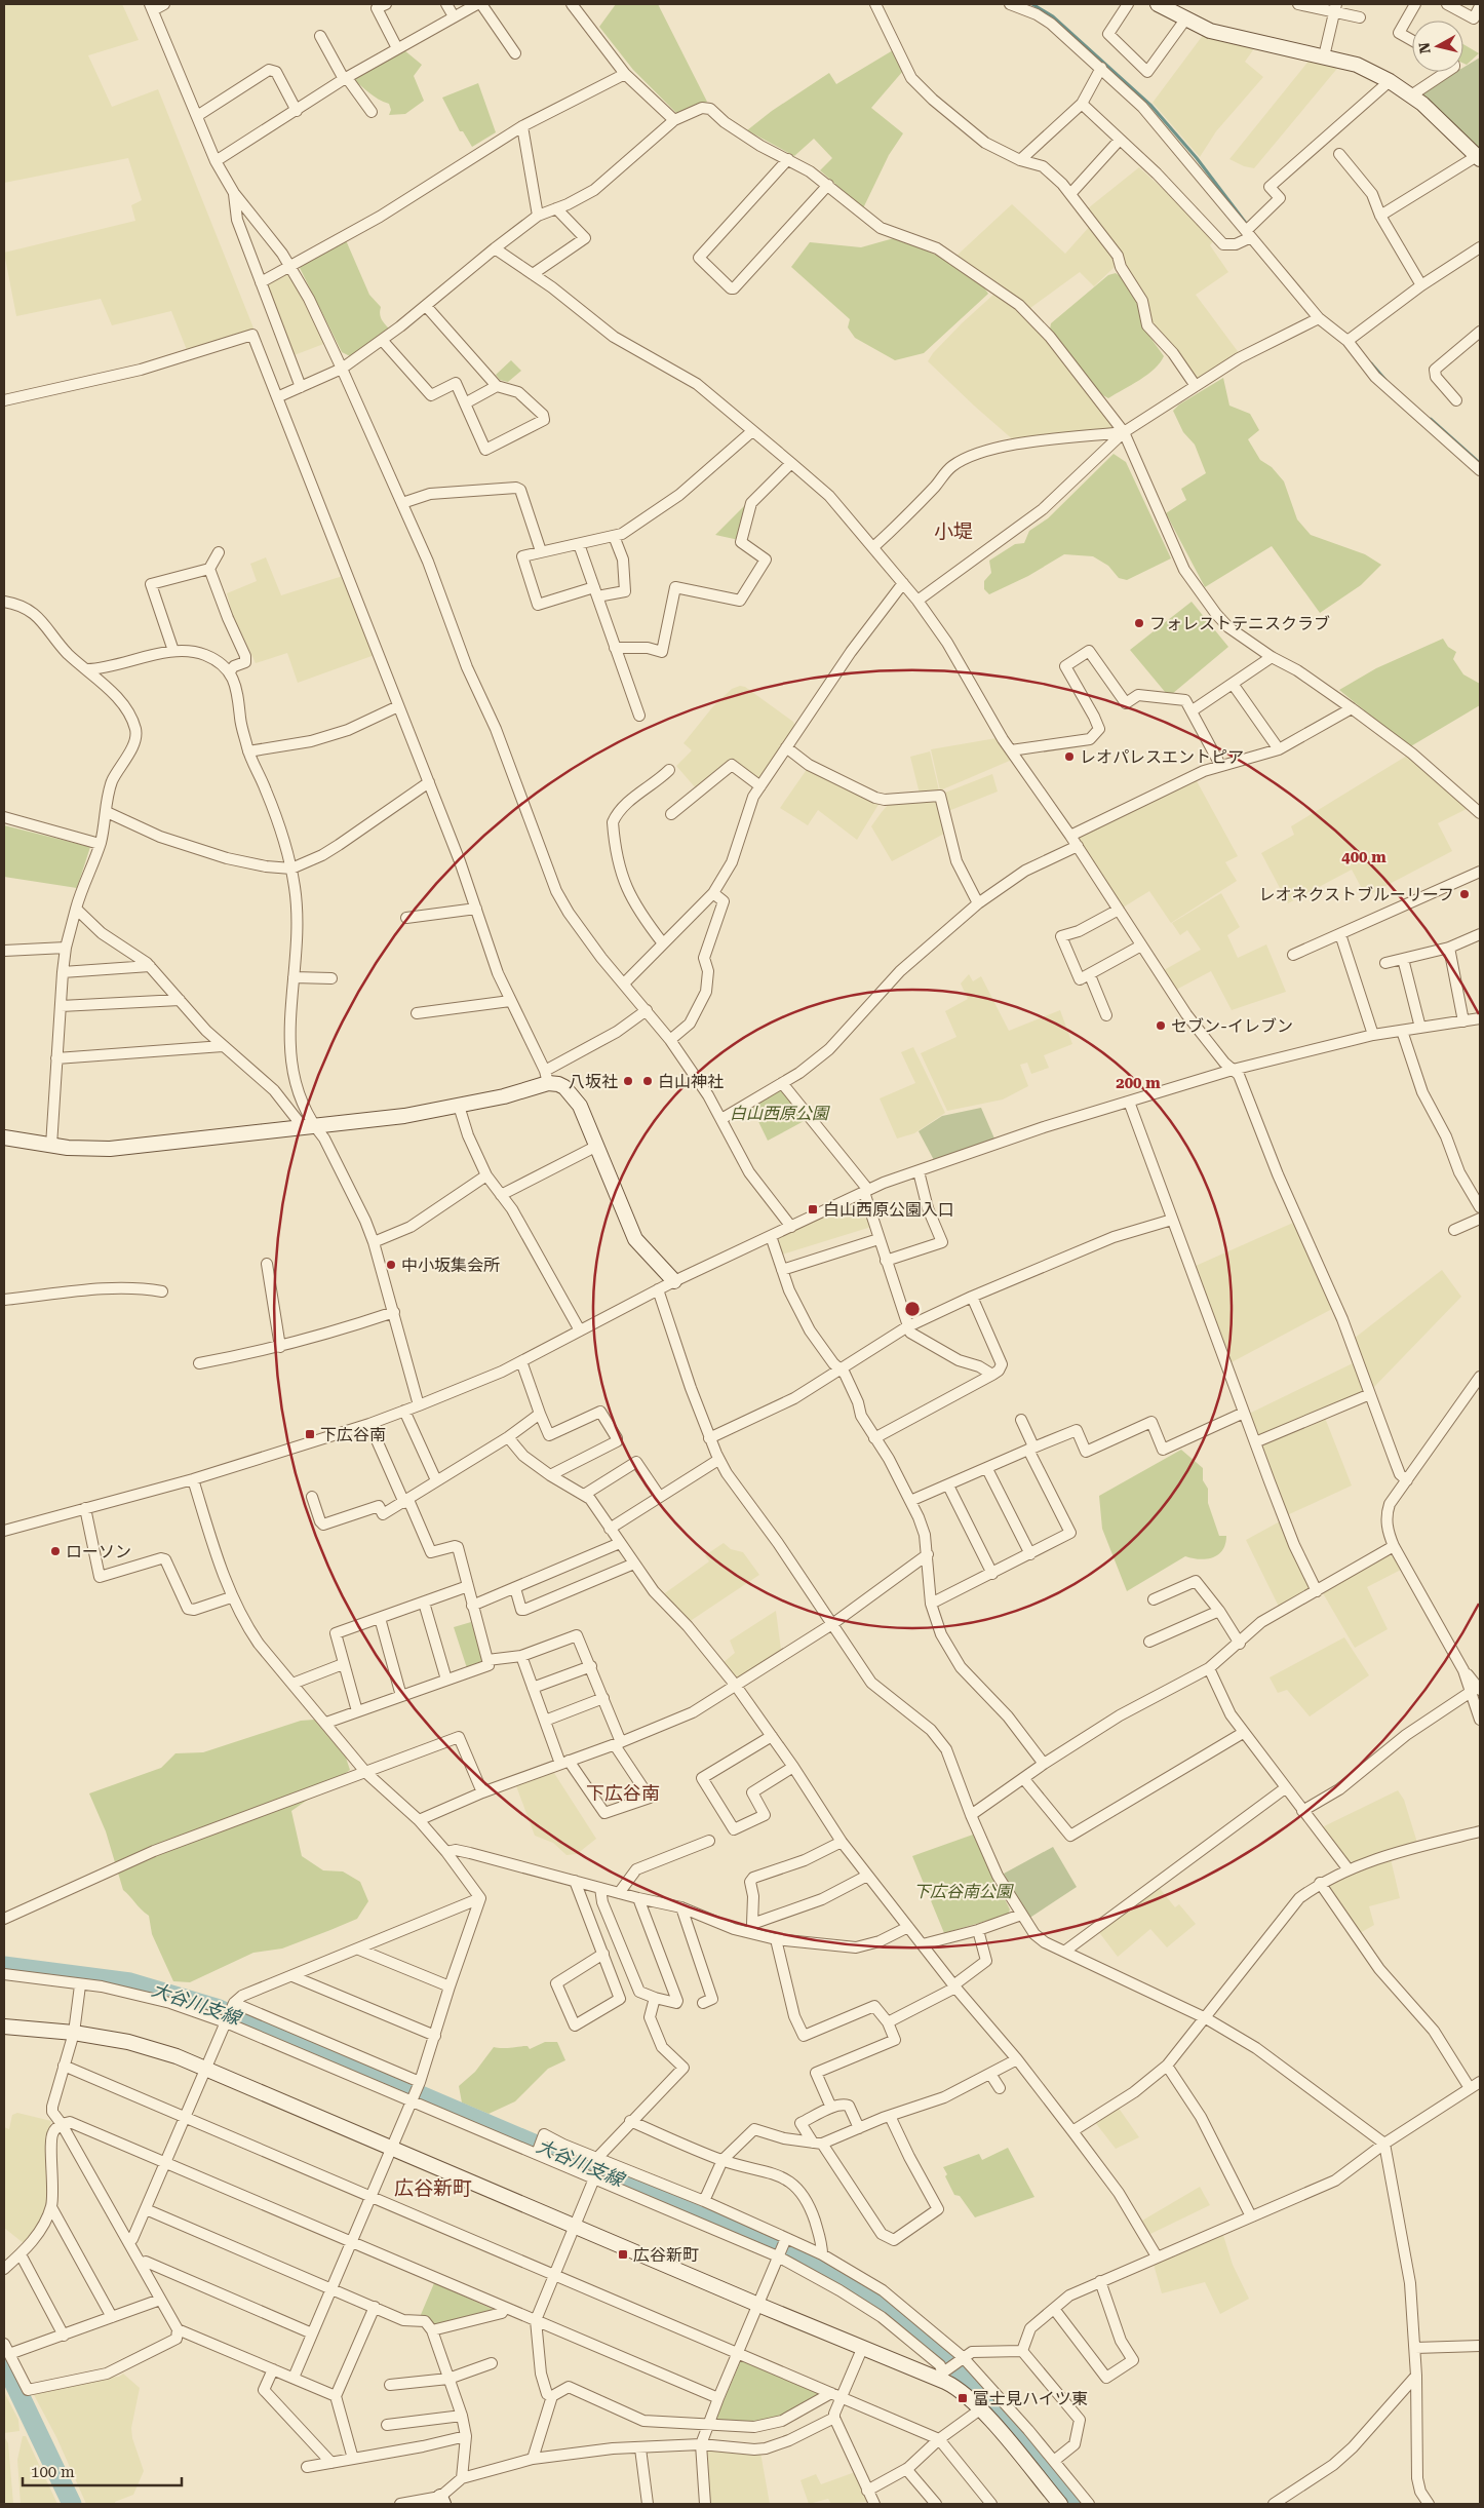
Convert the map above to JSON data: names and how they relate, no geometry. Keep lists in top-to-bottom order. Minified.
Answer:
{"districts":["小堤","下広谷南","広谷新町"],"water":["大谷川支線"],"parks":["白山西原公園","下広谷南公園"],"places":{"other":["フォレストテニスクラブ","レオパレスエントピア","レオネクストブルーリーフ","セブン-イレブン","八坂社","白山神社","中小坂集会所","ローソン"],"transit":["白山西原公園入口","下広谷南","広谷新町","富士見ハイツ東"]},"scale_bar":"100 m","north":"left","rings":["400 m","200 m"]}
